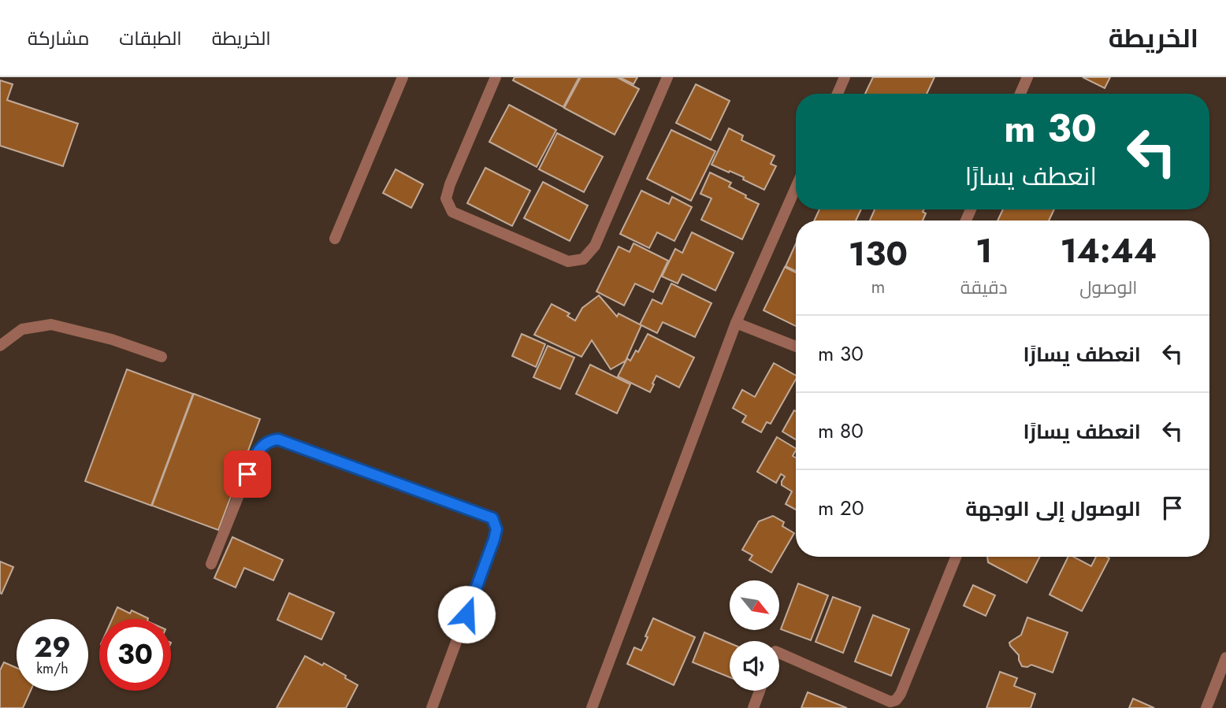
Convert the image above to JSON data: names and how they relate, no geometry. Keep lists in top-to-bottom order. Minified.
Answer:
{"north":"bottom right","page":{"header":"الخريطة","nav":["الخريطة","الطبقات","مشاركة"],"turn":["30 m","انعطف يسارًا"],"eta":["14:44","الوصول","1","دقيقة","130","m"],"list":[{"name":"انعطف يسارًا","value":"30 m"},{"name":"انعطف يسارًا","value":"80 m"},{"name":"الوصول إلى الوجهة","value":"20 m"}],"speed":"29 km/h","limit":"30"}}
